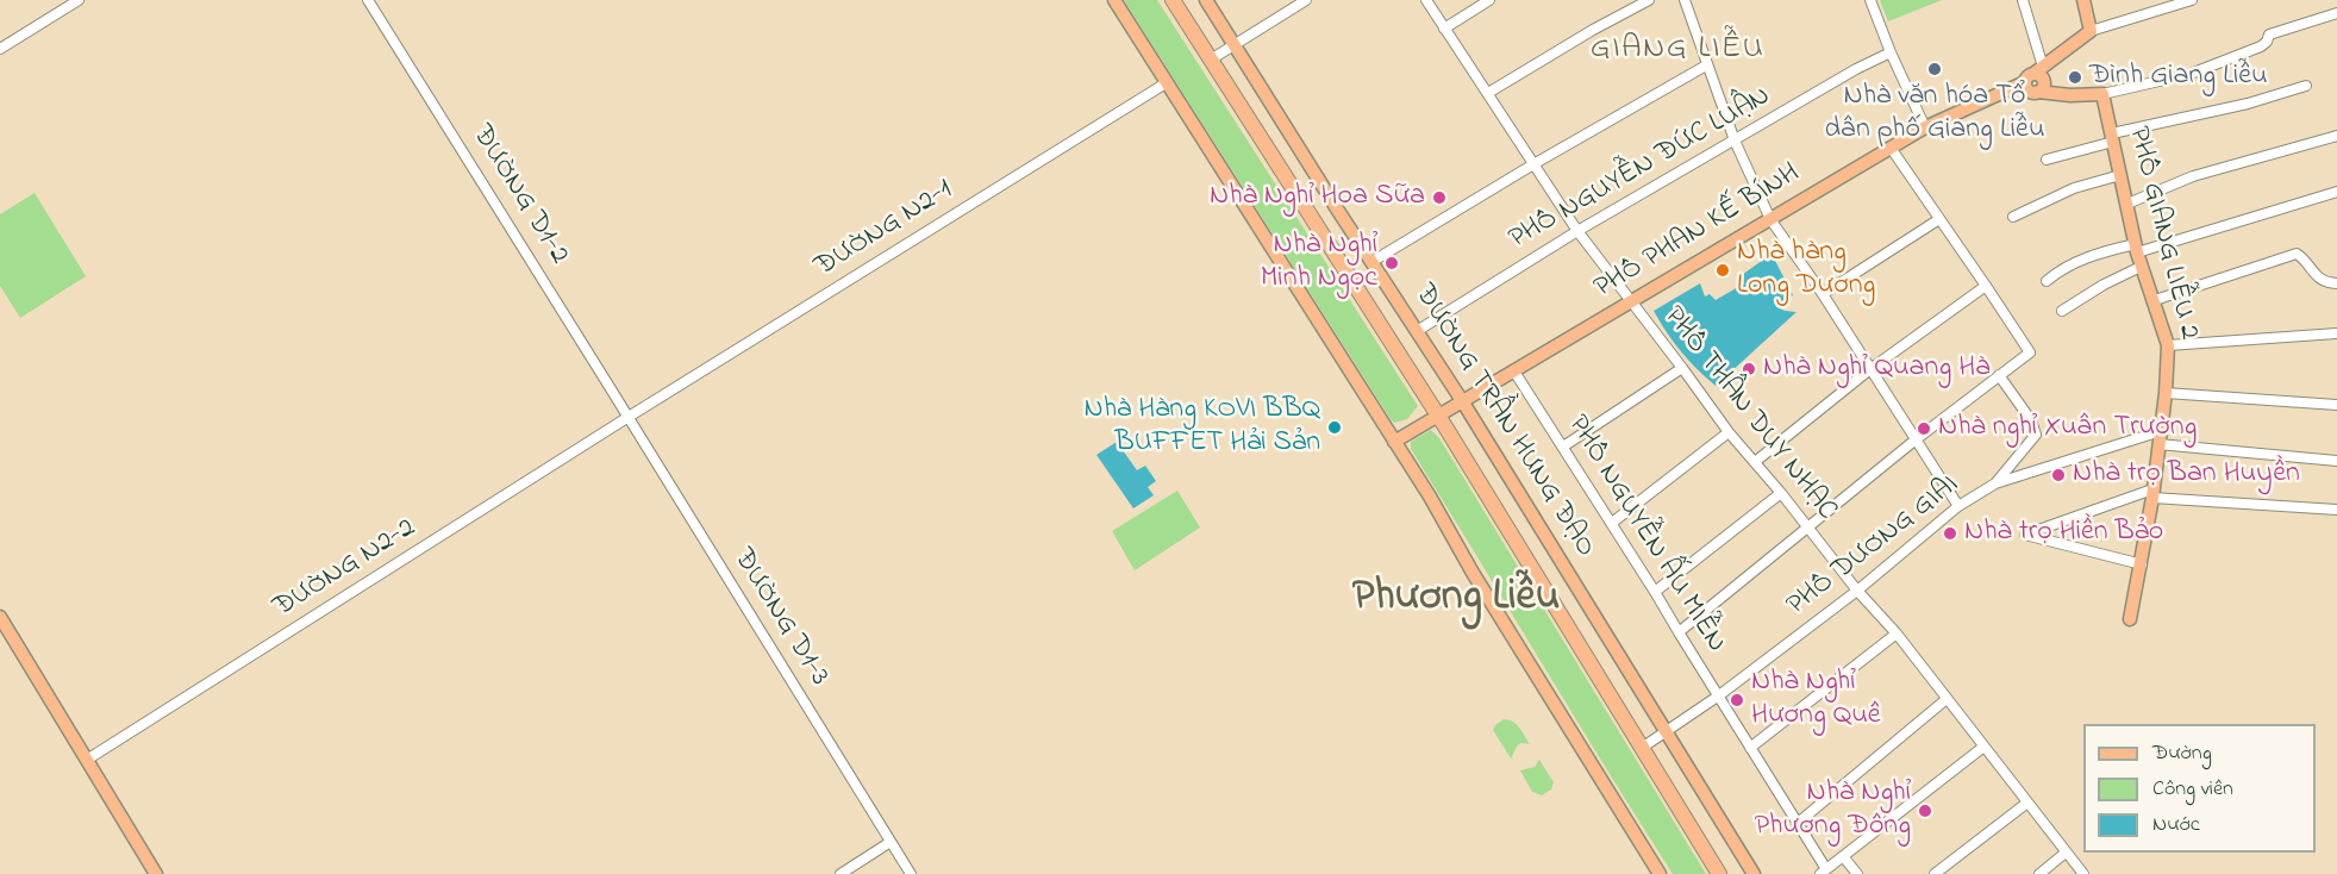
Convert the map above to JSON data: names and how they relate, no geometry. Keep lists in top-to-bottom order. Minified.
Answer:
{"streets":{"highway":["ĐƯỜNG TRẦN HƯNG ĐẠO"],"main road":["PHỐ PHAN KẾ BÍNH","PHỐ GIANG LIỄU 2"],"street":["PHỐ NGUYỄN ĐỨC LUẬN","ĐƯỜNG D1-2","ĐƯỜNG N2-1","PHỐ THÂN DUY NHẠC","PHỐ NGUYỄN ẤU MIỄN","PHỐ DƯƠNG GIAI","ĐƯỜNG N2-2","ĐƯỜNG D1-3"]},"crossings":[["PHỐ NGUYỄN ĐỨC LUẬN","PHỐ THÂN DUY NHẠC"],["PHỐ NGUYỄN ĐỨC LUẬN","ĐƯỜNG TRẦN HƯNG ĐẠO"],["ĐƯỜNG D1-2","ĐƯỜNG N2-1"],["ĐƯỜNG D1-2","ĐƯỜNG N2-2"],["ĐƯỜNG D1-2","ĐƯỜNG D1-3"],["ĐƯỜNG N2-1","ĐƯỜNG N2-2"],["ĐƯỜNG N2-1","ĐƯỜNG D1-3"],["PHỐ PHAN KẾ BÍNH","PHỐ GIANG LIỄU 2"],["PHỐ PHAN KẾ BÍNH","PHỐ THÂN DUY NHẠC"],["PHỐ PHAN KẾ BÍNH","ĐƯỜNG TRẦN HƯNG ĐẠO"],["PHỐ PHAN KẾ BÍNH","PHỐ NGUYỄN ẤU MIỄN"],["PHỐ GIANG LIỄU 2","PHỐ DƯƠNG GIAI"],["PHỐ THÂN DUY NHẠC","PHỐ DƯƠNG GIAI"],["ĐƯỜNG TRẦN HƯNG ĐẠO","PHỐ DƯƠNG GIAI"],["PHỐ NGUYỄN ẤU MIỄN","PHỐ DƯƠNG GIAI"],["ĐƯỜNG N2-2","ĐƯỜNG D1-3"]],"districts":["GIANG LIỄU","Phương Liễu"],"places":["Nhà văn hóa Tổ dân phố Giang Liễu","Đình Giang Liễu","Nhà Nghỉ Hoa Sữa","Nhà Nghỉ Minh Ngọc","Nhà hàng Long Dương","Nhà Nghỉ Quang Hà","Nhà Hàng KOVI BBQ BUFFET Hải Sản","Nhà nghỉ Xuân Trường","Nhà trọ Ban Huyền","Nhà trọ Hiền Bảo","Nhà Nghỉ Hương Quê","Nhà Nghỉ Phương Đông"],"legend":["Đường","Công viên","Nước"]}
